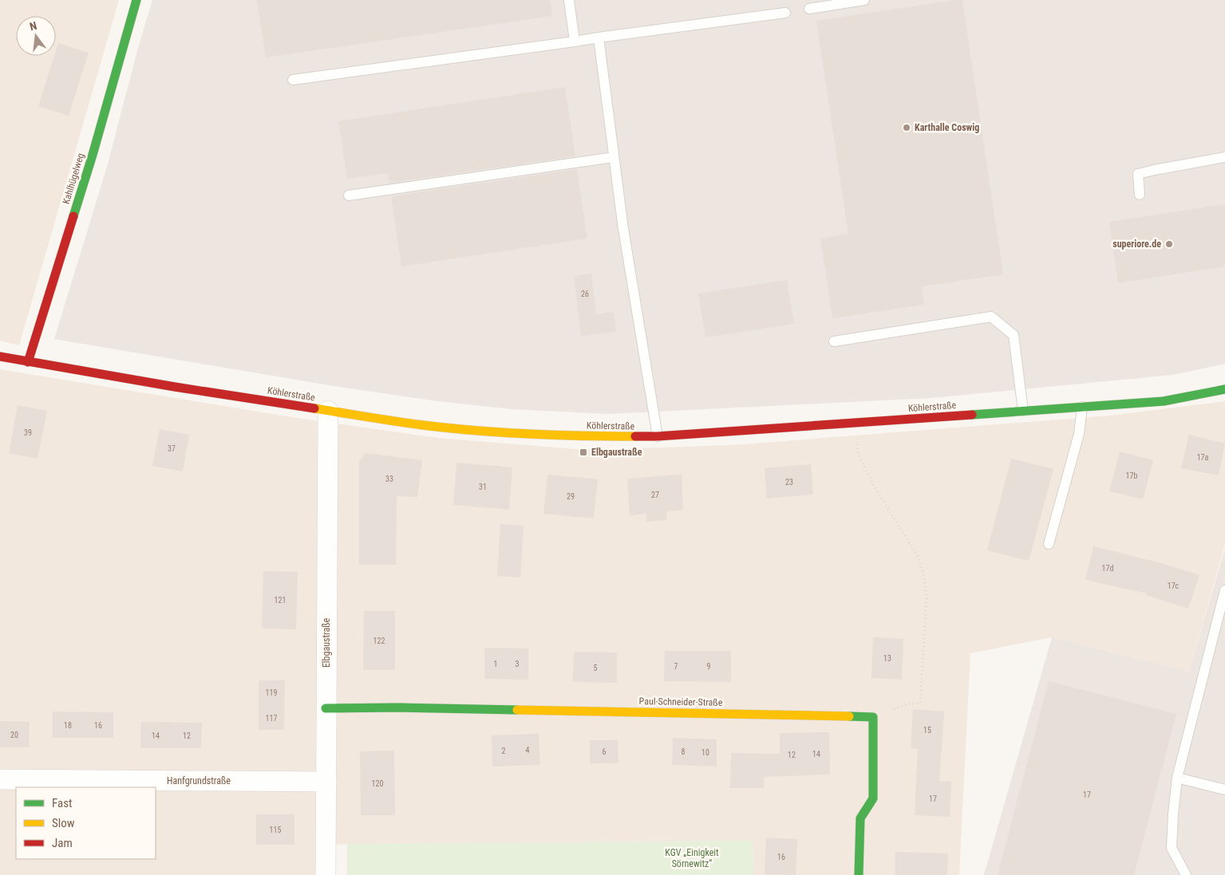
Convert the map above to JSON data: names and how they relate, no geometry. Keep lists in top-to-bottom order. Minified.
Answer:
{"streets":{"street":["Kahlhügelweg","Köhlerstraße","Elbgaustraße","Paul-Schneider-Straße","Hanfgrundstraße"]},"crossings":[["Kahlhügelweg","Köhlerstraße"],["Köhlerstraße","Elbgaustraße"],["Elbgaustraße","Paul-Schneider-Straße"],["Elbgaustraße","Hanfgrundstraße"]],"parks":["KGV „Einigkeit Sörnewitz“"],"places":{"other":["Karthalle Coswig","superiore.de"],"transit":["Elbgaustraße"]},"house_numbers":["26","39","37","17a","17b","33","23","31","27","29","17d","17c","121","122","13","1","3","7","9","5","119","117","18","16","15","20","14","12","4","2","6","8","10","14","12","120","17","17","115","16"],"legend":["Fast","Slow","Jam"],"north":"top"}
